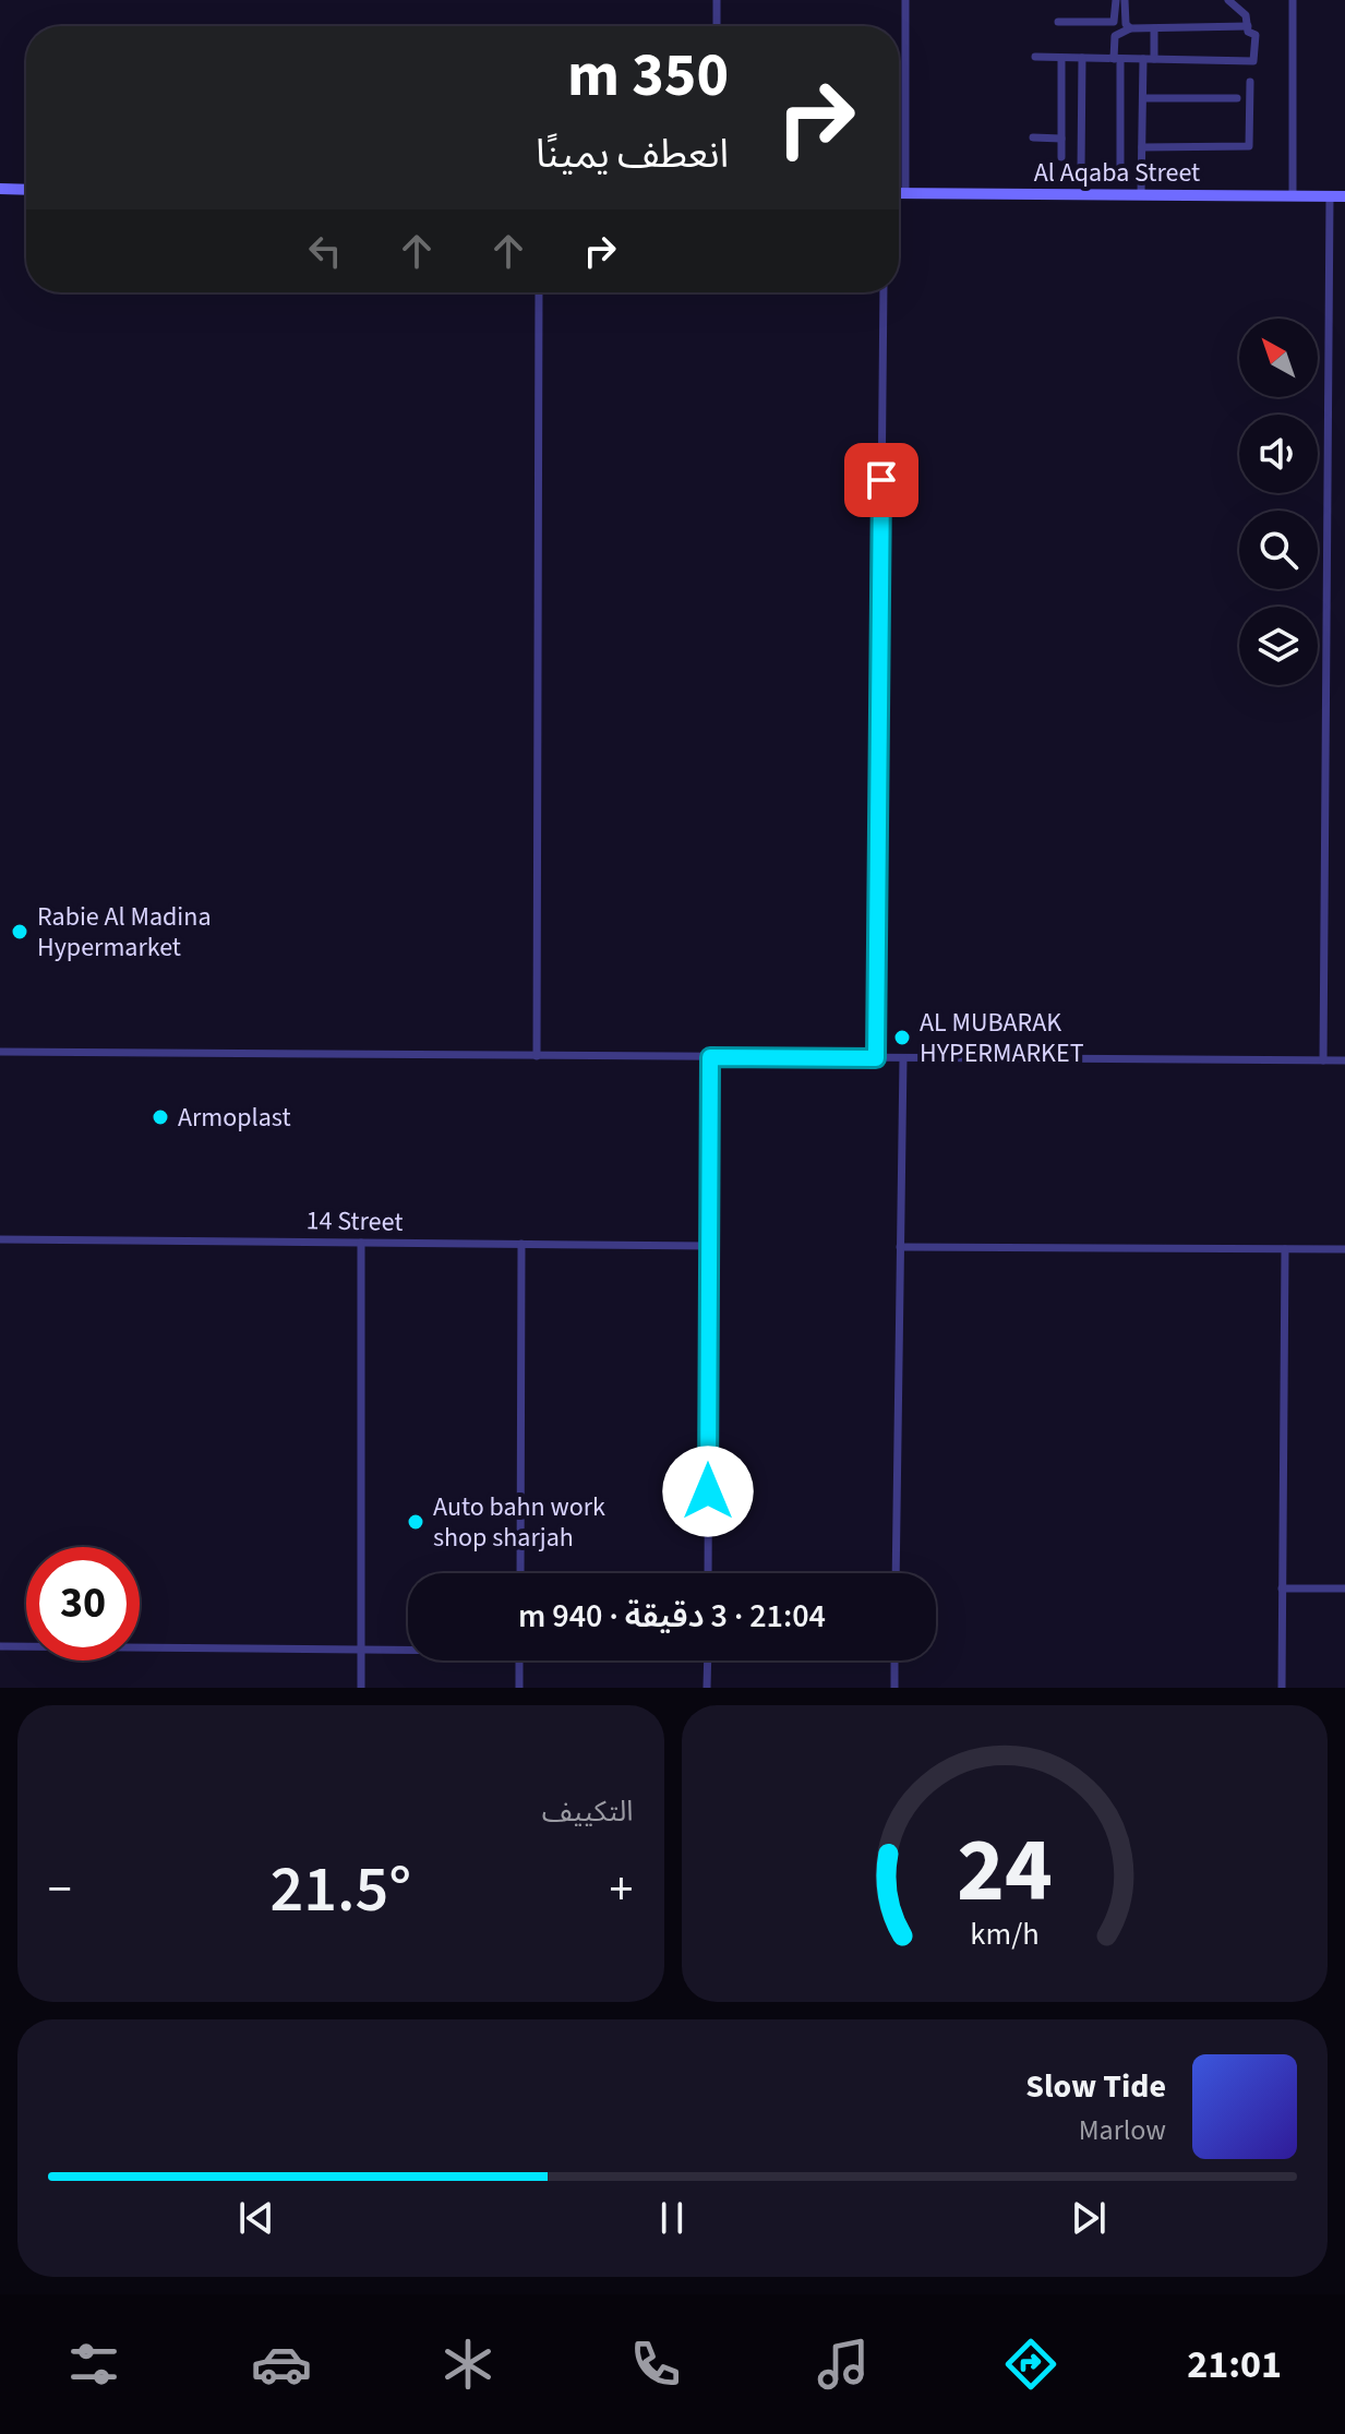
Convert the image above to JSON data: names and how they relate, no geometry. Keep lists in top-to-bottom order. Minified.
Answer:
{"streets":{"street":["Al Aqaba Street","14 Street"]},"places":["Rabie Al Madina Hypermarket","AL MUBARAK HYPERMARKET","Armoplast","Auto bahn work shop sharjah"],"north":"top left","page":{"turn":["350 m","انعطف يمينًا"],"limit":"30","trip":"21:04 · 3 دقيقة · 940 m","tile":"التكييف","heat":["−","21.5°","+"],"song":["Slow Tide","Marlow"],"tabs":"21:01","gauge":["24","km/h"]}}
